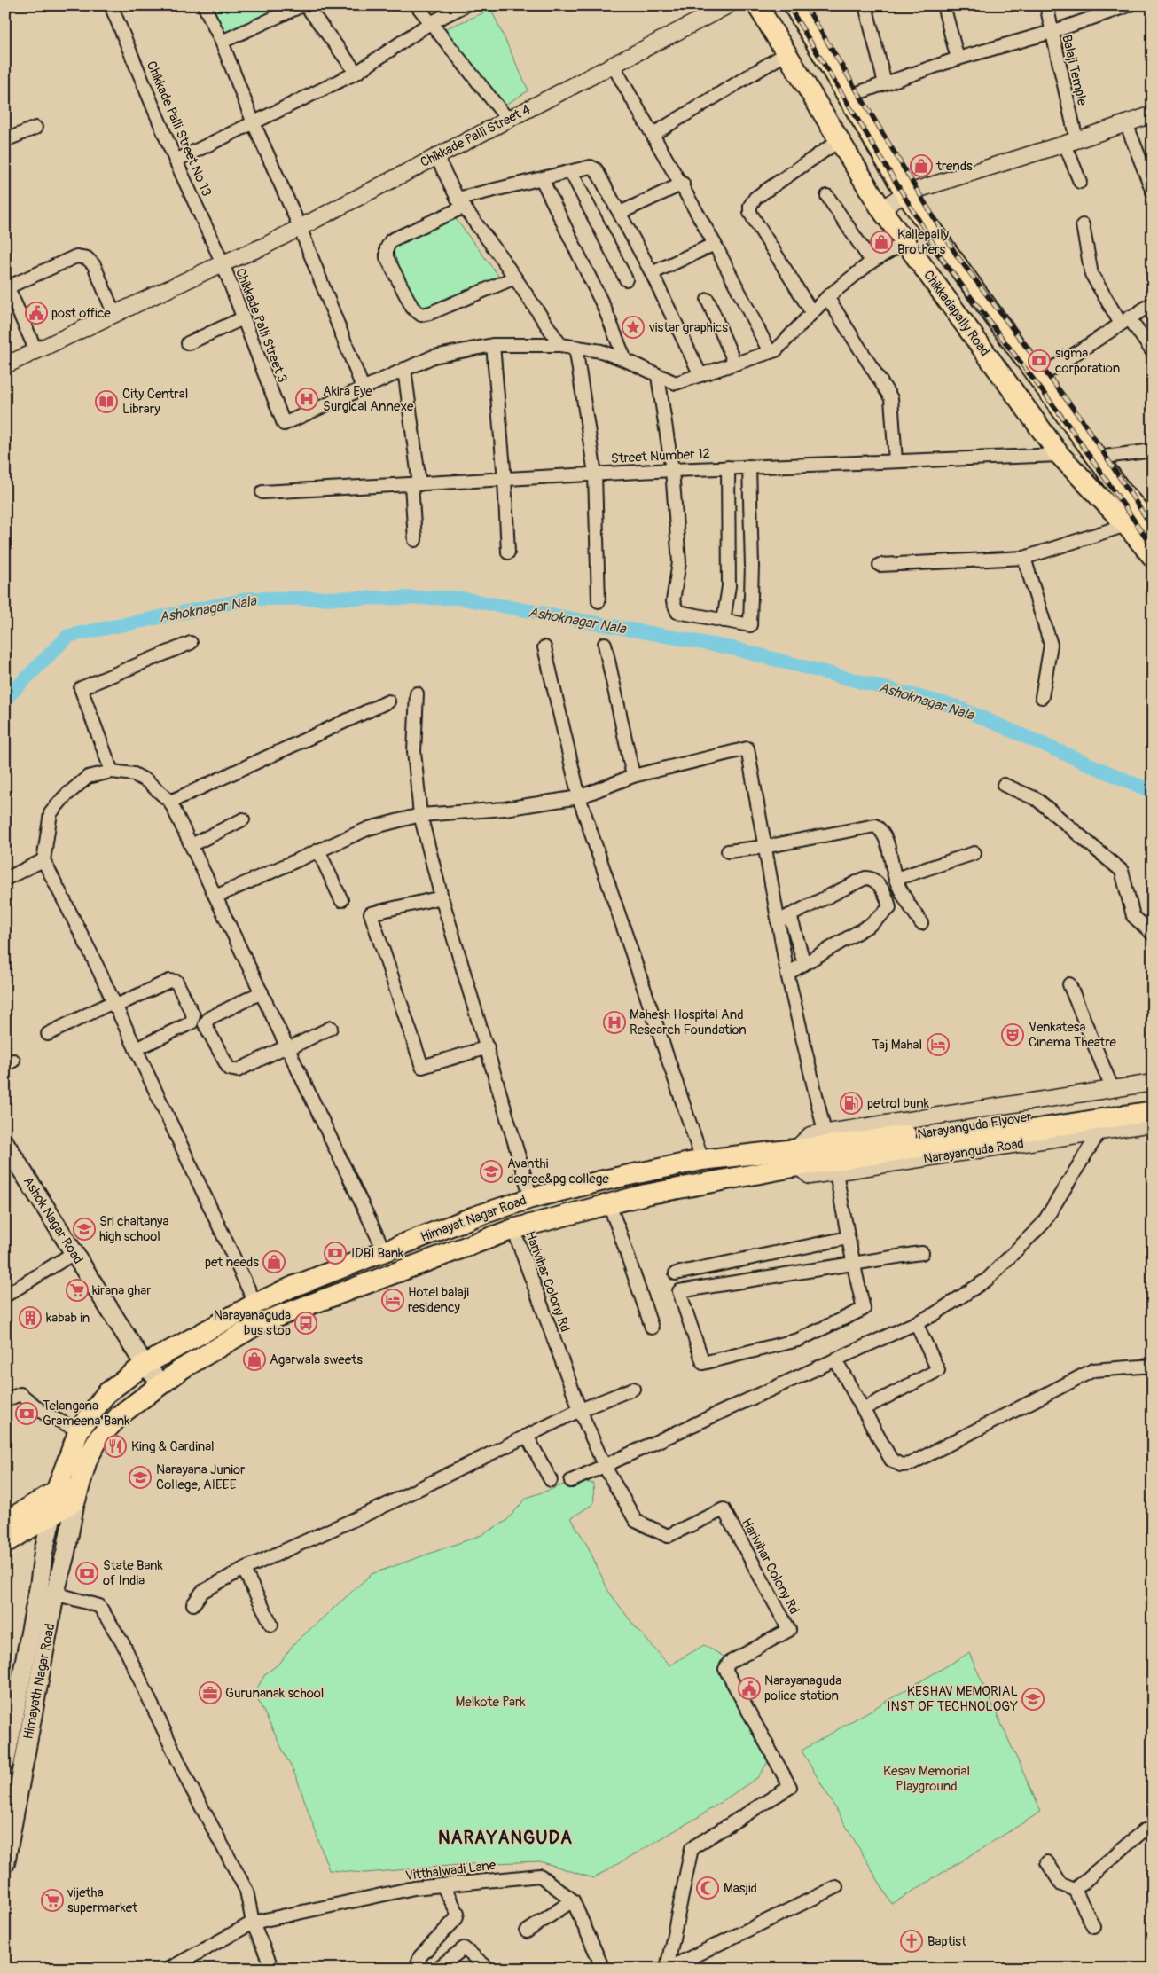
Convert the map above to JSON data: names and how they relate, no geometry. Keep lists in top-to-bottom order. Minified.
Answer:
{"streets":{"main road":["Chikkadapally Road","Narayanguda Flyover","Himayat Nagar Road","Ashok Nagar Road","Himayath Nagar Road"],"street":["Balaji Temple","Chikkade Palli Street No 13","Chikkade Palli Street 4","Chikkade Palli Street 3","Street Number 12","Narayanguda Road","Harivihar Colony Rd","Vitthalwadi Lane"]},"crossings":[["Chikkade Palli Street No 13","Chikkade Palli Street 4"],["Chikkade Palli Street No 13","Chikkade Palli Street 3"],["Chikkade Palli Street 4","Chikkade Palli Street 3"],["Chikkadapally Road","Chikkade Palli Street 3"],["Chikkadapally Road","Street Number 12"],["Narayanguda Flyover","Narayanguda Road"],["Narayanguda Flyover","Himayat Nagar Road"],["Narayanguda Road","Himayat Nagar Road"],["Himayat Nagar Road","Ashok Nagar Road"],["Himayat Nagar Road","Harivihar Colony Rd"],["Himayat Nagar Road","Himayath Nagar Road"]],"districts":["NARAYANGUDA"],"water":["Ashoknagar Nala"],"parks":["Melkote Park","Kesav Memorial Playground"],"places":{"shop":["trends","Kallepally Brothers","pet needs","Agarwala sweets"],"public building":["post office","Narayanaguda police station"],"place":["vistar graphics"],"bank":["sigma corporation","IDBI Bank","Telangana Grameena Bank","State Bank of India"],"hospital":["Akira Eye Surgical Annexe","Mahesh Hospital And Research Foundation"],"library":["City Central Library"],"theatre":["Venkatesa Cinema Theatre"],"hotel":["Taj Mahal","Hotel balaji residency"],"fuel station":["petrol bunk"],"school or university":["Avanthi degree&pg college","Sri chaitanya high school","Narayana Junior College, AIEEE","KESHAV MEMORIAL INST OF TECHNOLOGY"],"supermarket":["kirana ghar","vijetha supermarket"],"building":["kabab in"],"bus stop":["Narayanaguda bus stop"],"restaurant":["King & Cardinal"],"office":["Gurunanak school"],"mosque":["Masjid"],"church":["Baptist"]}}
